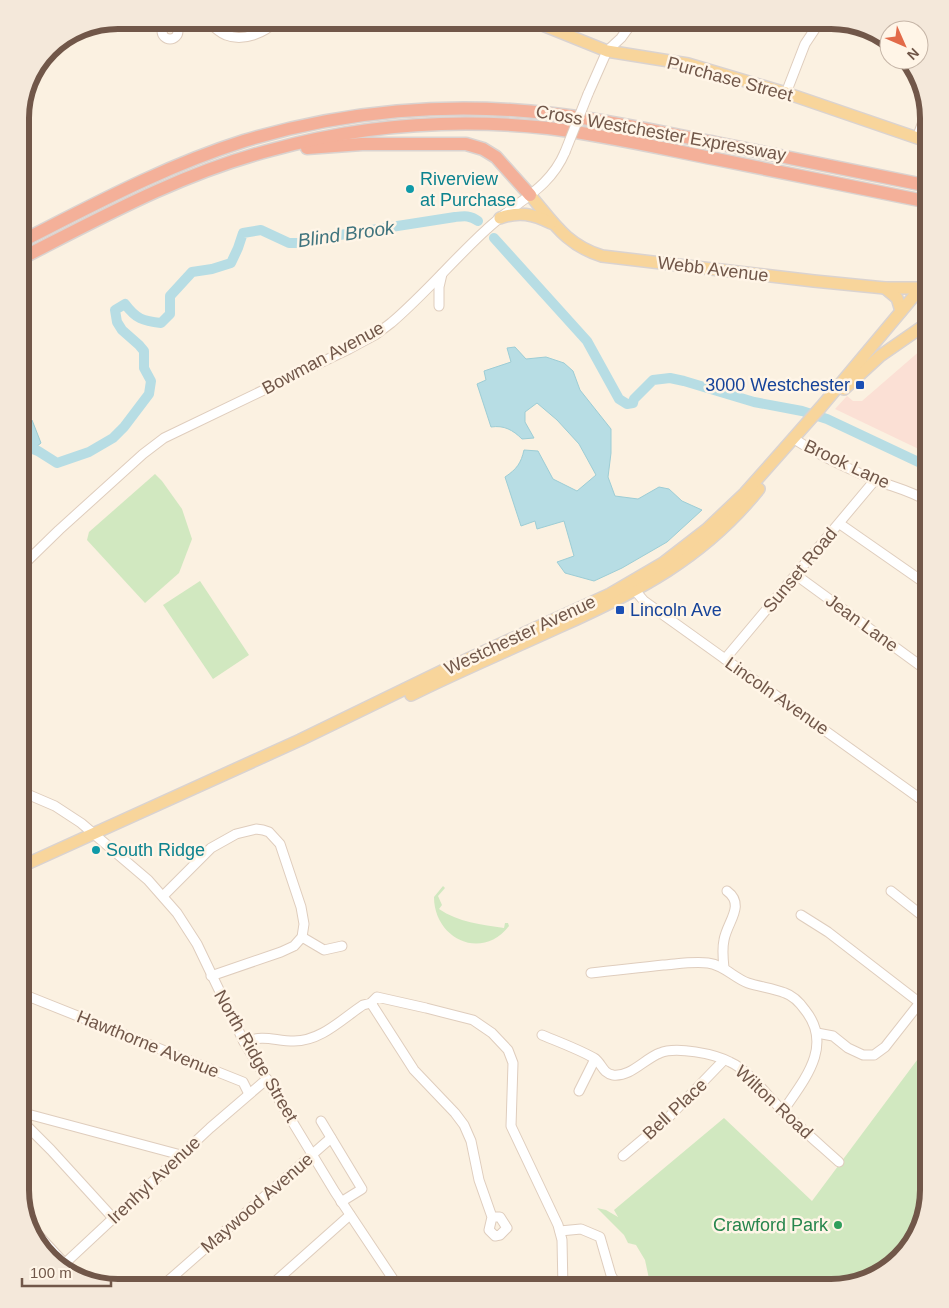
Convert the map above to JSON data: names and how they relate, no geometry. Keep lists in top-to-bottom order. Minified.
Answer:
{"streets":{"highway":["Cross Westchester Expressway"],"main road":["Purchase Street","Webb Avenue","Westchester Avenue"],"street":["Bowman Avenue","Brook Lane","Sunset Road","Jean Lane","Lincoln Avenue","Hawthorne Avenue","North Ridge Street","Wilton Road","Bell Place","Irenhyl Avenue","Maywood Avenue"]},"crossings":[["Purchase Street","Bowman Avenue"],["Webb Avenue","Bowman Avenue"],["Brook Lane","Sunset Road"],["Brook Lane","Westchester Avenue"],["Sunset Road","Jean Lane"],["Sunset Road","Lincoln Avenue"],["Westchester Avenue","Lincoln Avenue"],["Westchester Avenue","North Ridge Street"],["Hawthorne Avenue","Irenhyl Avenue"],["North Ridge Street","Maywood Avenue"],["Wilton Road","Bell Place"]],"water":["Blind Brook"],"places":{"other":["Riverview at Purchase","South Ridge","Crawford Park"],"transit":["3000 Westchester","Lincoln Ave"]},"scale_bar":"100 m","north":"bottom right"}
